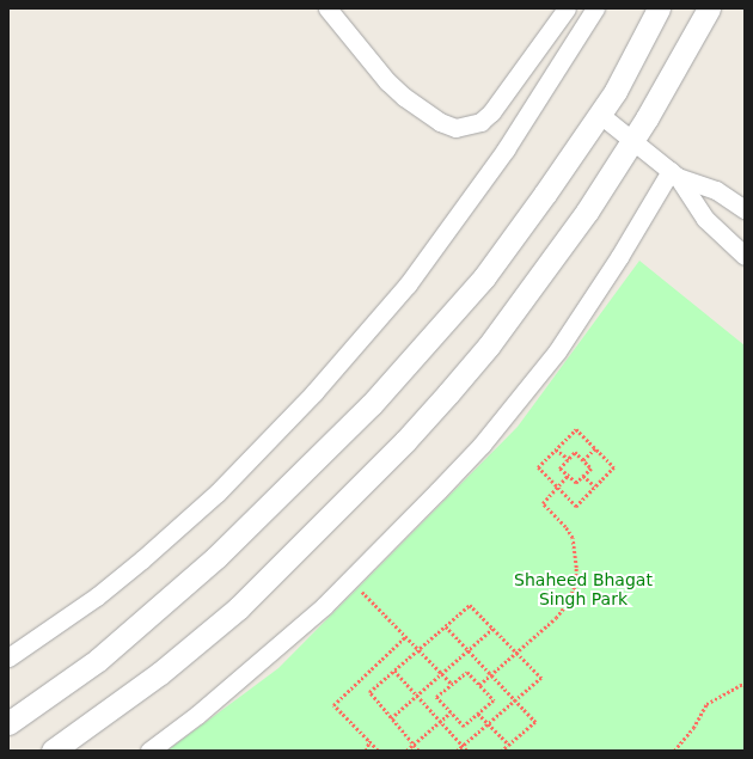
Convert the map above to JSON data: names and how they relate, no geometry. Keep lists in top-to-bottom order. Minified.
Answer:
{"parks":["Shaheed Bhagat Singh Park"]}
